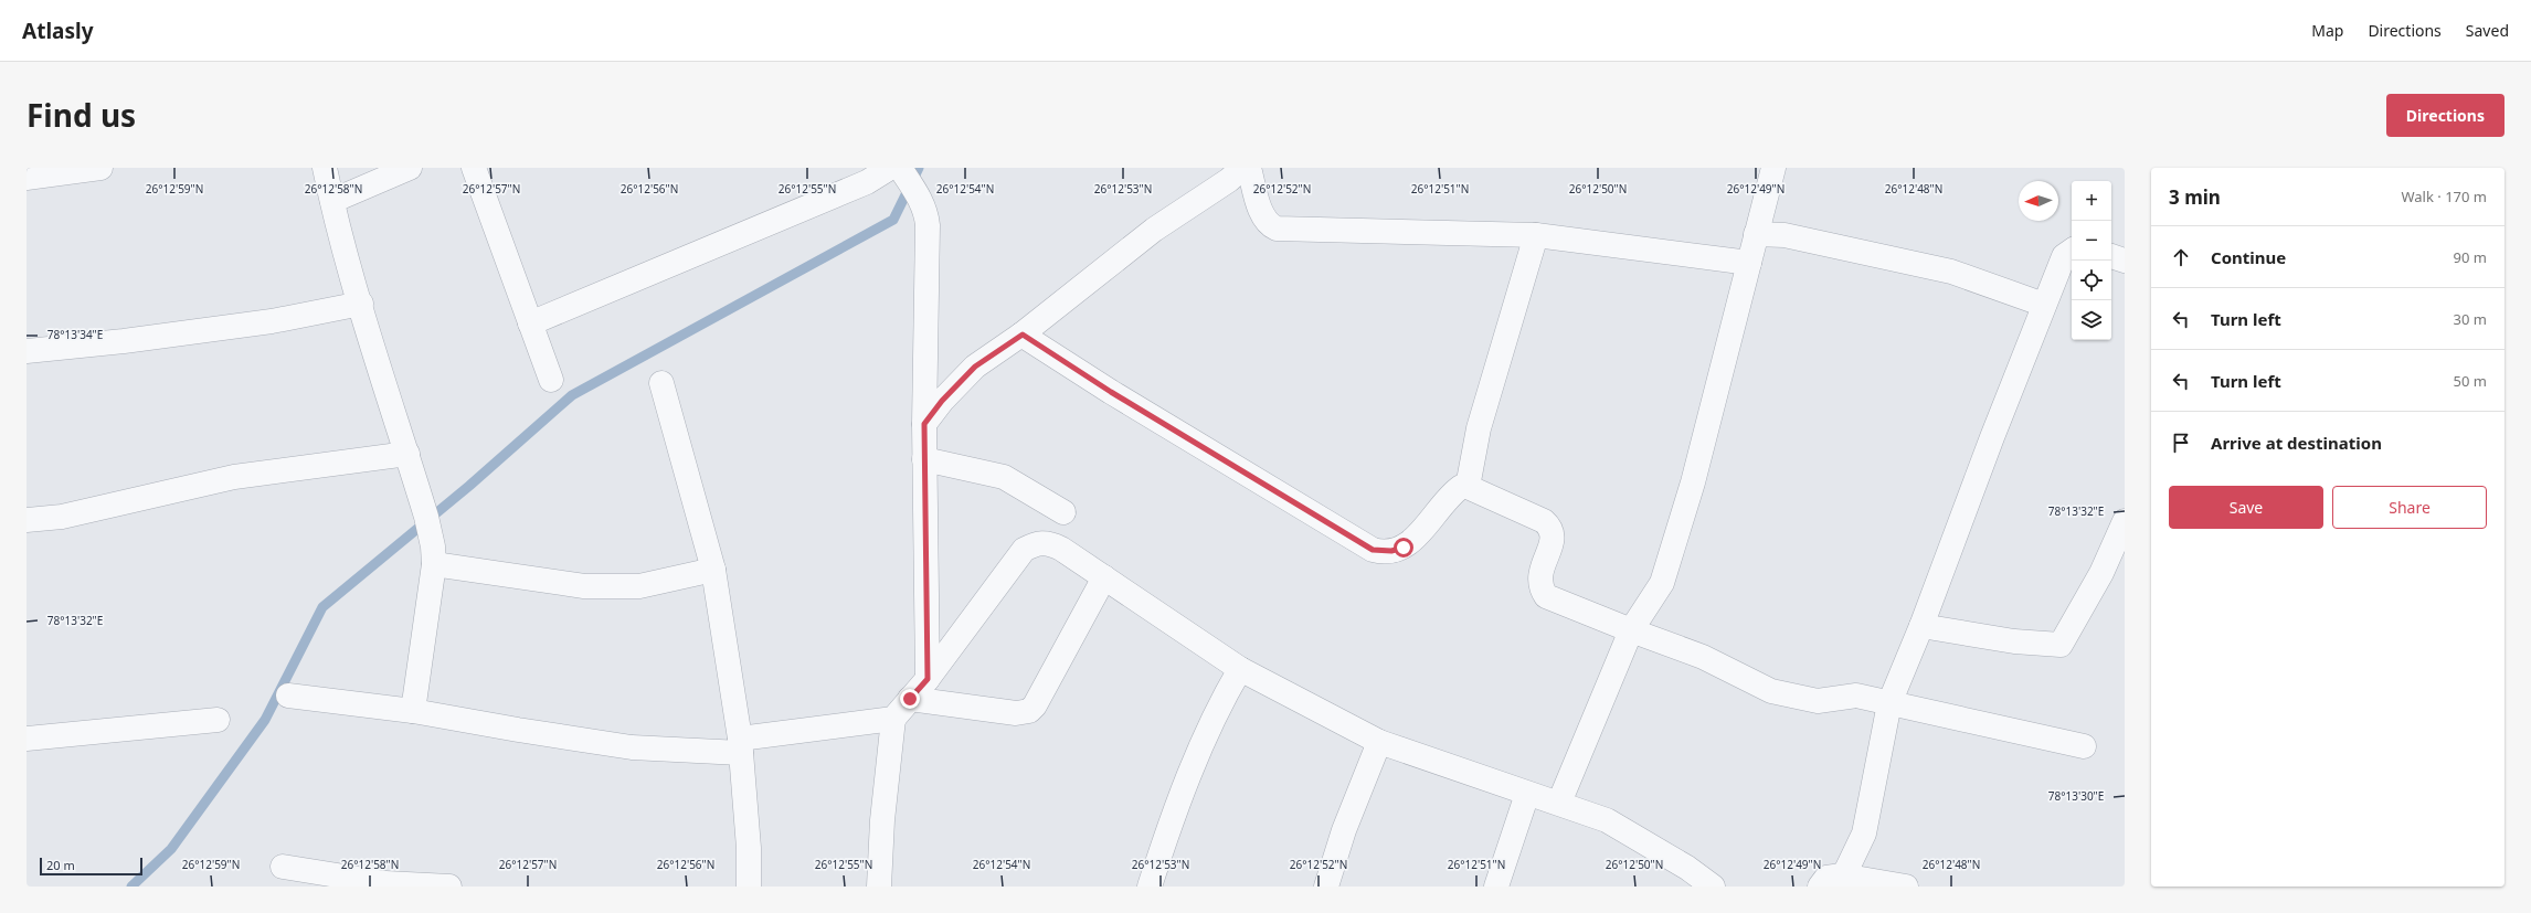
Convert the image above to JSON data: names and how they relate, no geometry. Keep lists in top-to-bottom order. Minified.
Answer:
{"scale_bar":"20 m","north":"left","page":{"header":"Atlasly","nav":["Map","Directions","Saved"],"title":"Find us","buttons":["Directions",["Save","Share"]],"heading":["3 min","Walk · 170 m"],"map_buttons":["+","−"],"list":[["Continue","90 m"],["Turn left","30 m"],["Turn left","50 m"],"Arrive at destination"],"scale":"20 m"},"coordinates":["26°12'59\"N","26°12'58\"N","26°12'57\"N","26°12'56\"N","26°12'55\"N","26°12'54\"N","26°12'53\"N","26°12'52\"N","26°12'51\"N","26°12'50\"N","26°12'49\"N","26°12'48\"N","78°13'34\"E","78°13'32\"E","78°13'30\"E"]}
